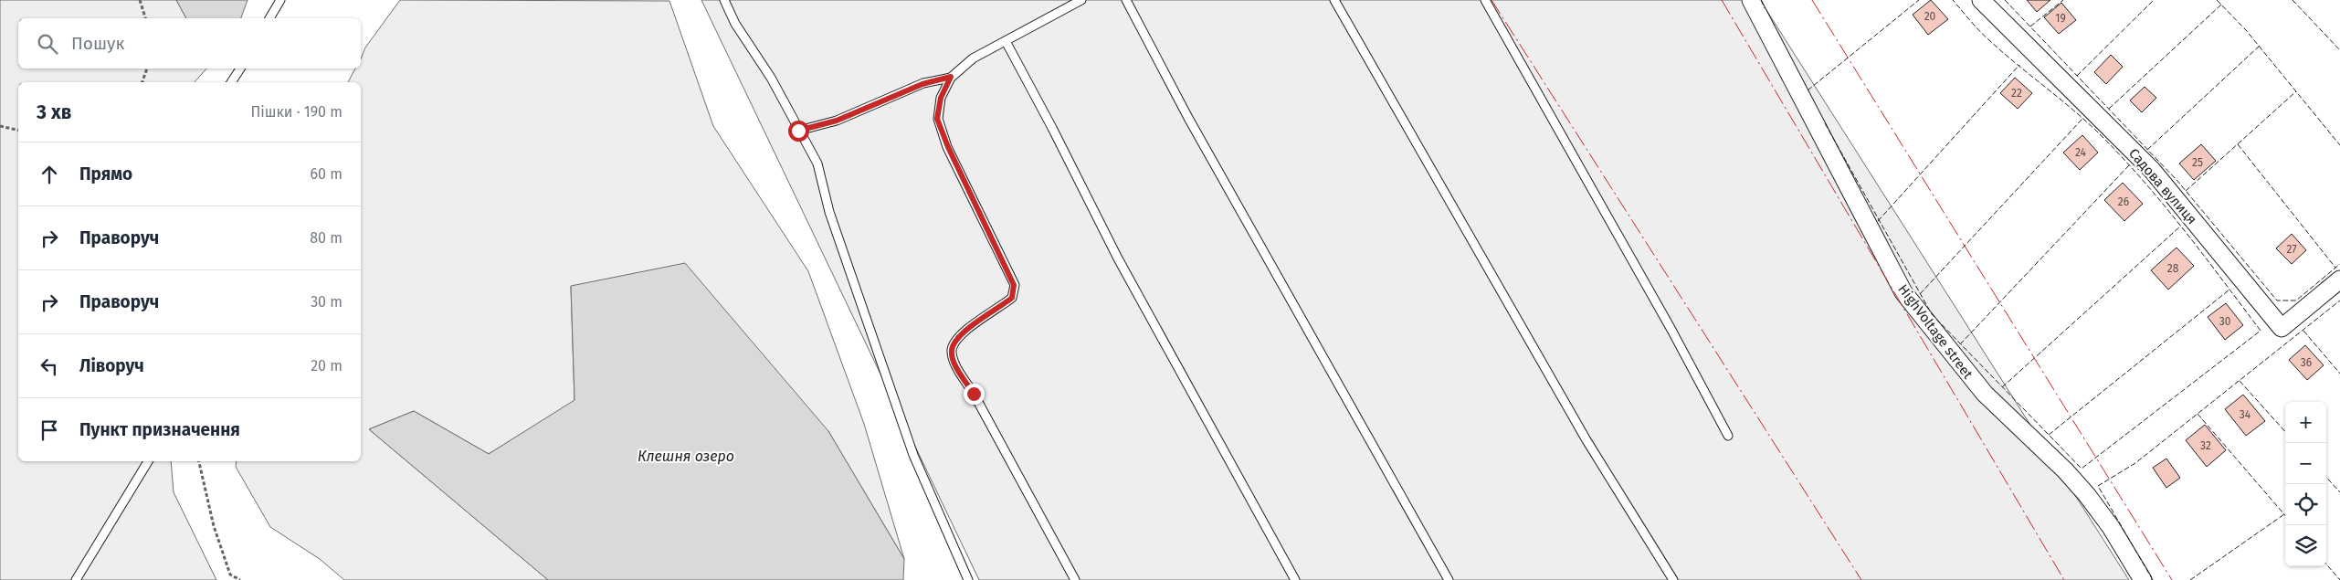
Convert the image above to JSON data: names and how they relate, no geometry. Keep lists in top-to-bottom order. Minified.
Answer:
{"streets":{"street":["Садова вулиця","HighVoltage street"]},"water":["Клешня озеро"],"house_numbers":["20","19","22","24","25","26","27","28","30","36","34","32"],"page":{"search":"Пошук","heading":["3 хв","Пішки · 190 m"],"list":[["Прямо","60 m"],["Праворуч","80 m"],["Праворуч","30 m"],["Ліворуч","20 m"],"Пункт призначення"],"map_buttons":["+","−"]}}
